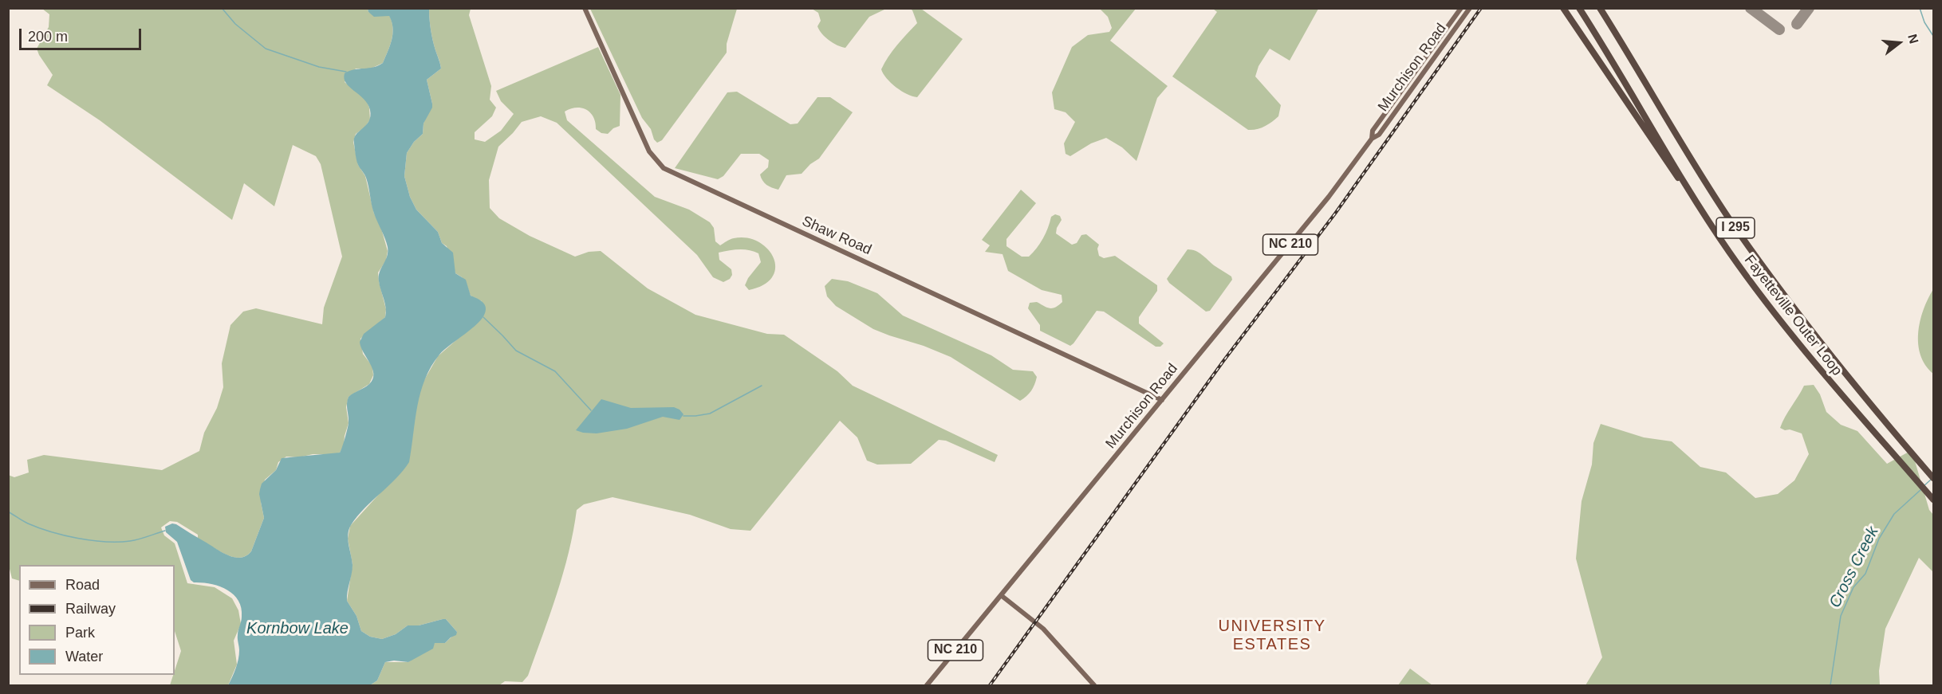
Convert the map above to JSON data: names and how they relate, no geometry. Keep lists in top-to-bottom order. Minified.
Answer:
{"streets":{"highway":["I 295","Fayetteville Outer Loop"],"main road":["Murchison Road","Shaw Road","NC 210"]},"crossings":[["Murchison Road","Shaw Road"]],"districts":["UNIVERSITY ESTATES"],"water":["Cross Creek","Kornbow Lake"],"legend":["Road","Railway","Park","Water"],"scale_bar":"200 m","north":"right"}
